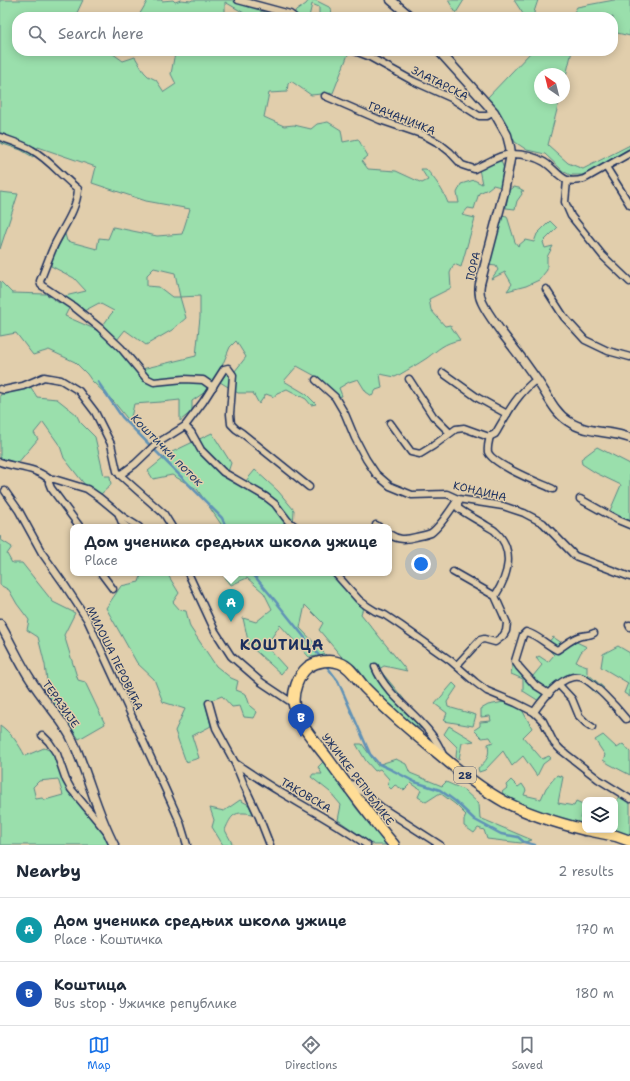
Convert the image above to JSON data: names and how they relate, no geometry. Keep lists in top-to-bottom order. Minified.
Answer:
{"streets":{"main road":["28","УЖИЧКЕ РЕПУБЛИКЕ"],"street":["ЗЛАТАРСКА","ГРАЧАНИЧКА","ПОРА","КОНДИНА","МИЛОША ПЕРОВИЋА","ТЕРАЗИЈЕ","ТАКОВСКА"]},"crossings":[["ЗЛАТАРСКА","ПОРА"],["ГРАЧАНИЧКА","ПОРА"],["28","УЖИЧКЕ РЕПУБЛИКЕ"]],"districts":["КОШТИЦА"],"water":["Коштички поток"],"north":"top left","page":{"search":"Search here","popup":["Дом ученика средњих школа ужице","Place"],"pins":["A","B"],"heading":["Nearby","2 results"],"list":[{"mark":"A","name":"Дом ученика средњих школа ужице","note":"Place · Коштичка","value":"170 m"},{"mark":"B","name":"Коштица","note":"Bus stop · Ужичке републике","value":"180 m"}],"nav":["Map","Directions","Saved"]}}
